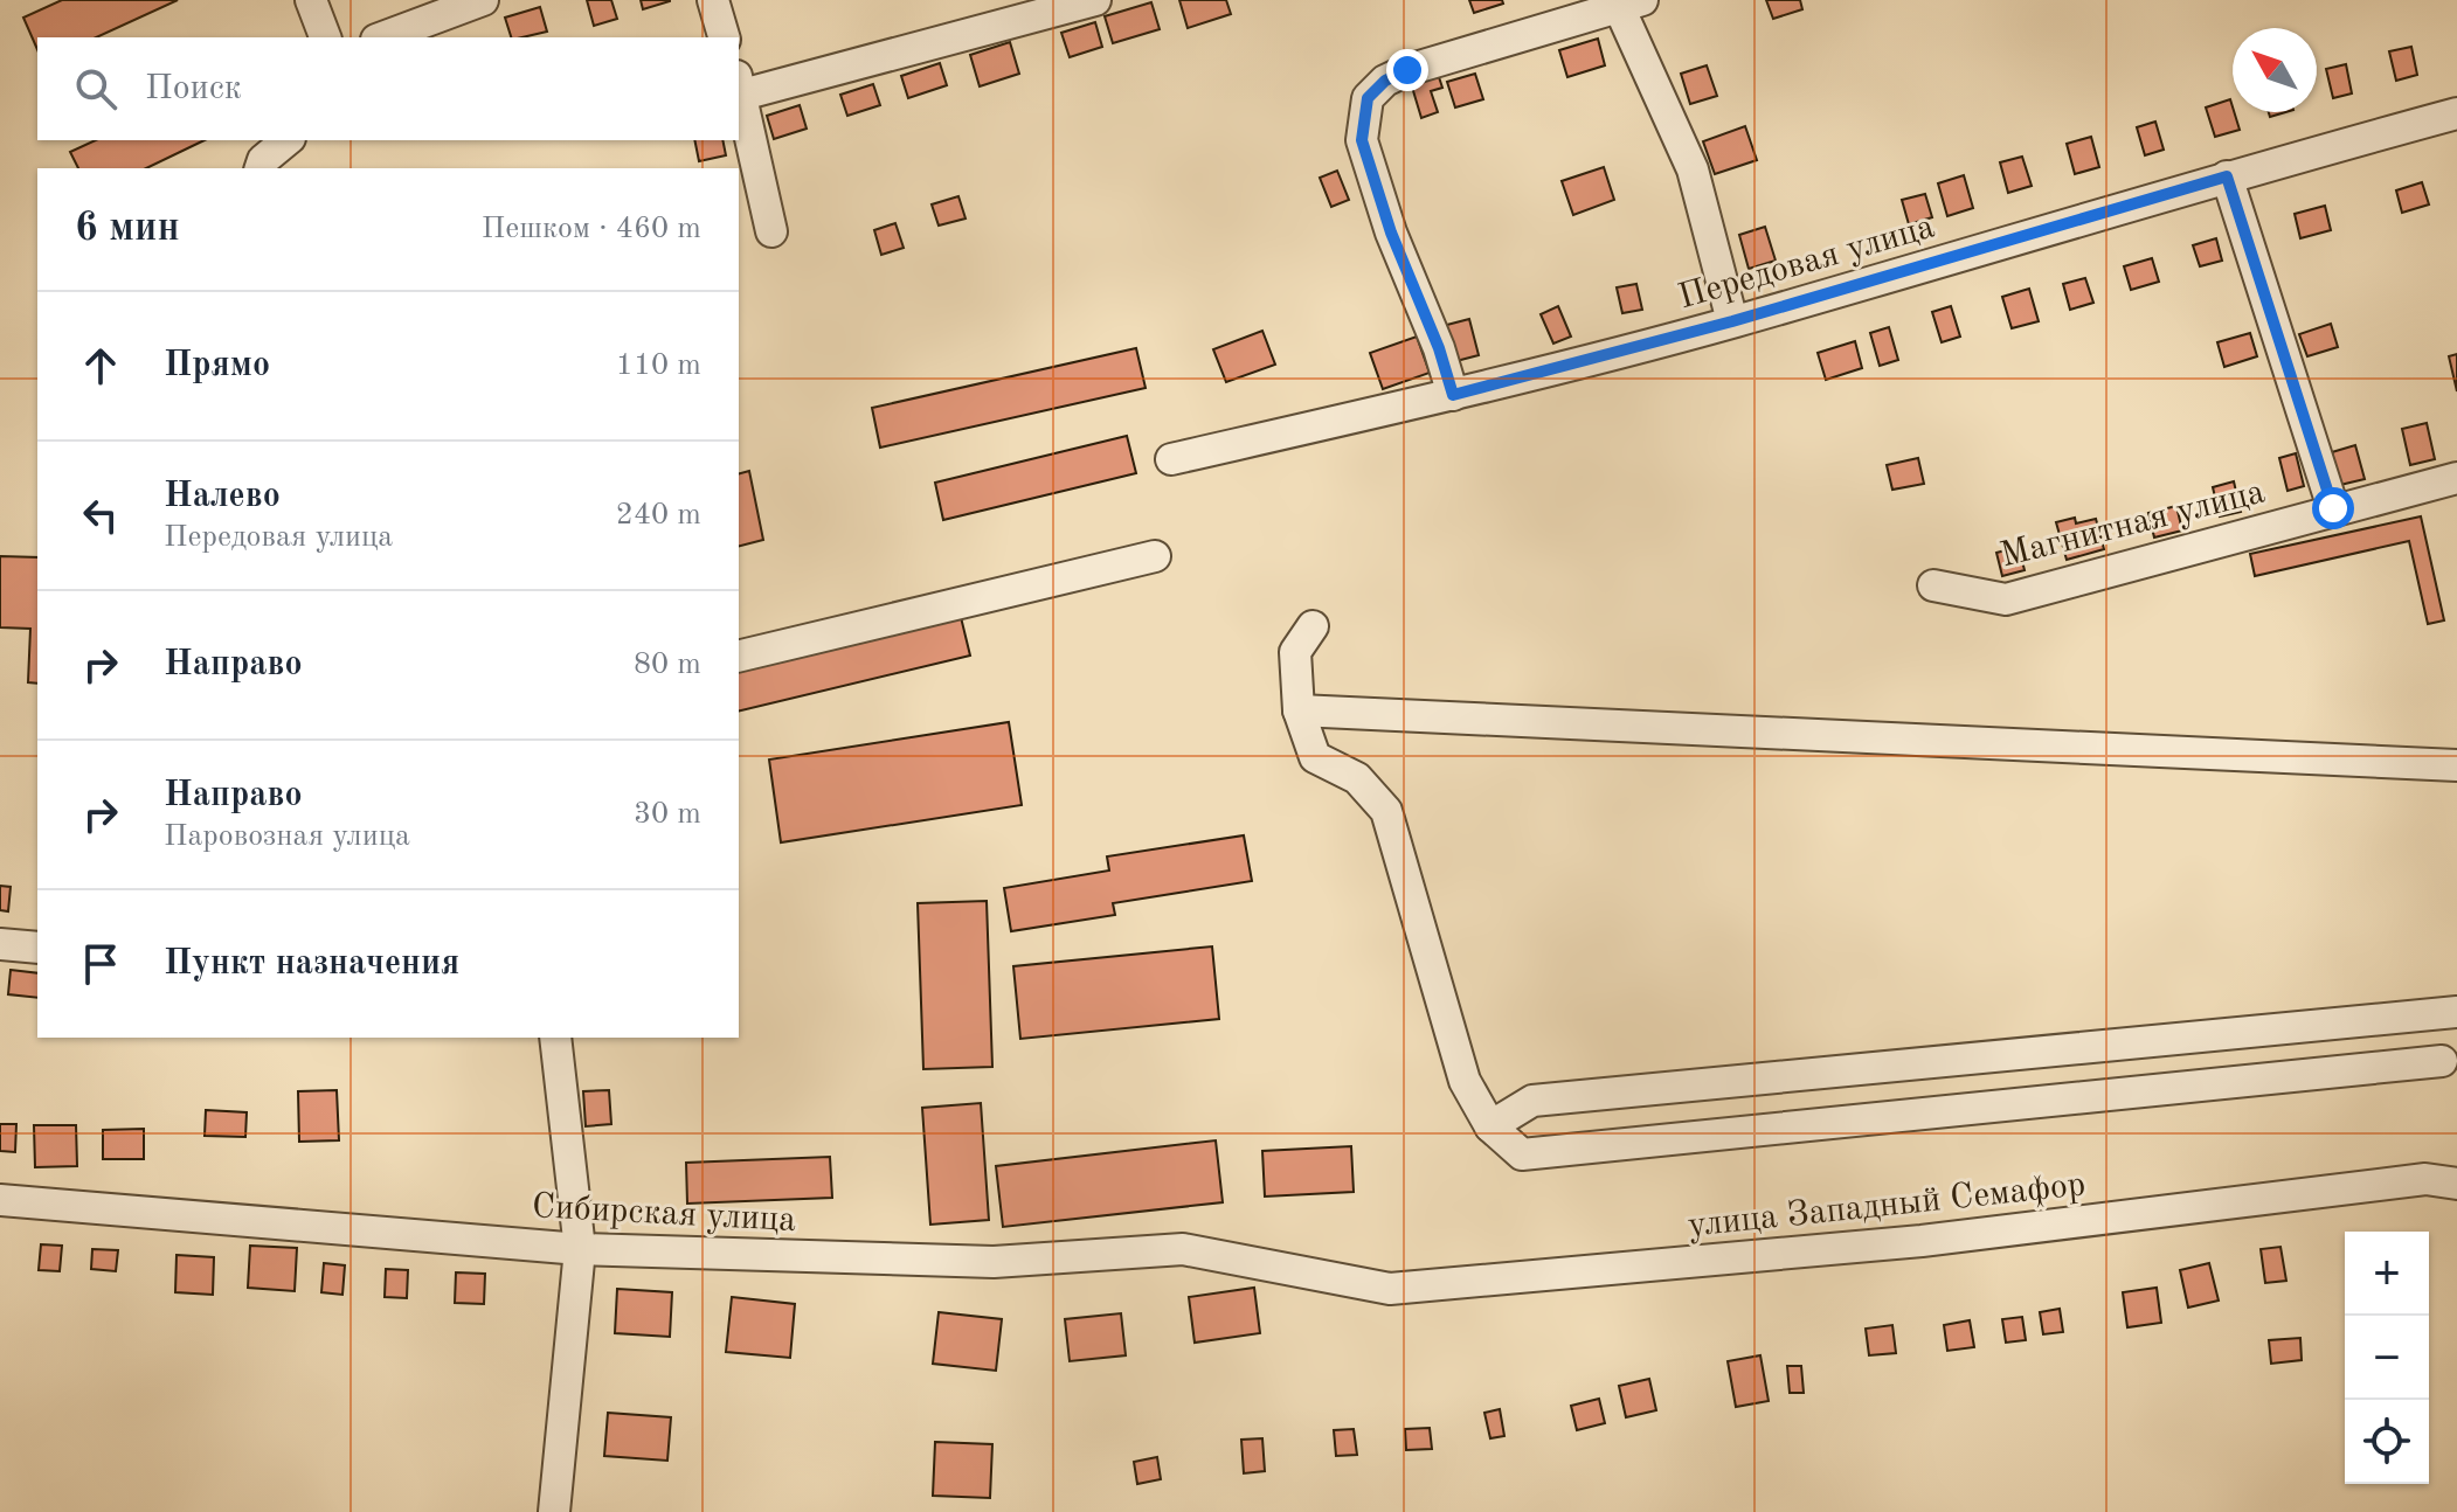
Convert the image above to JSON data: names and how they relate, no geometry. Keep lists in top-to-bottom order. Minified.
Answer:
{"streets":{"street":["Передовая улица","Магнитная улица","улица Западный Семафор","Сибирская улица"]},"crossings":[["улица Западный Семафор","Сибирская улица"]],"north":"top left","page":{"search":"Поиск","heading":["6 мин","Пешком · 460 m"],"list":[["Прямо","110 m"],["Налево","Передовая улица","240 m"],["Направо","80 m"],["Направо","Паровозная улица","30 m"],"Пункт назначения"],"map_buttons":["+","−"]}}
